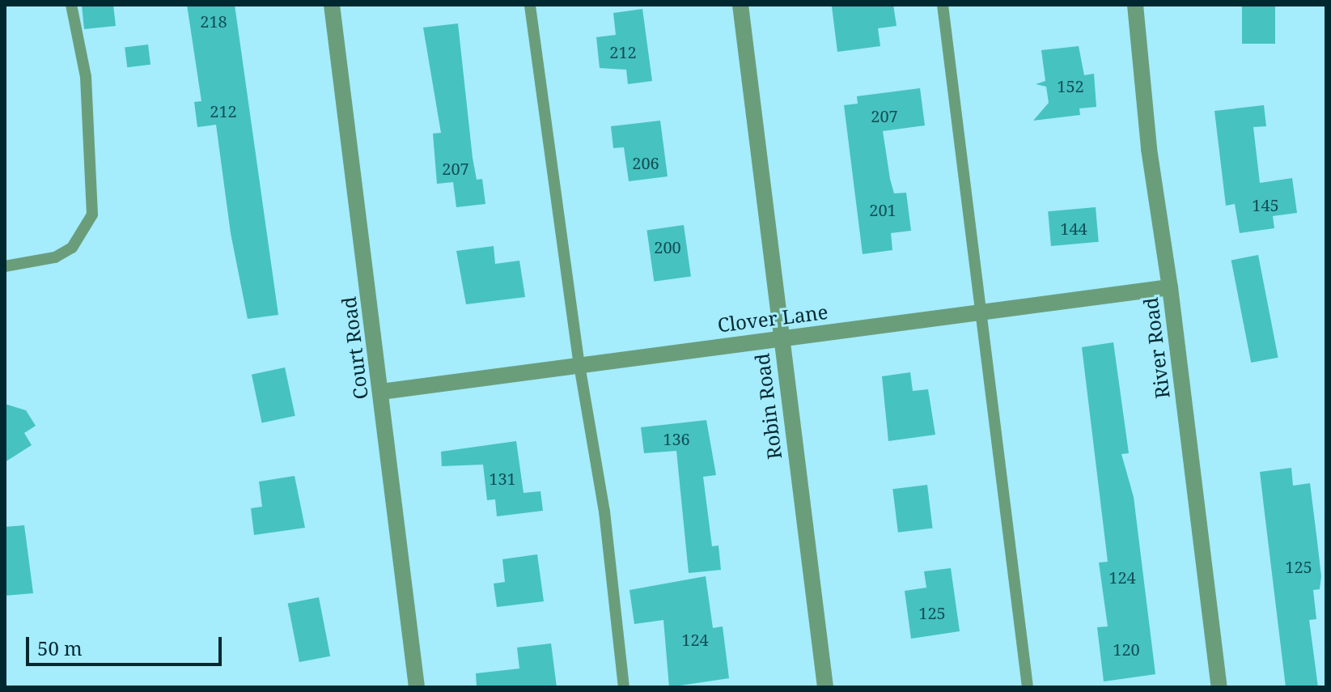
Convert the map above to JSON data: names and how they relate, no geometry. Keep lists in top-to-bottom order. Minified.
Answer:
{"streets":{"street":["Clover Lane","Court Road","River Road","Robin Road"]},"crossings":[["Clover Lane","Court Road"],["Clover Lane","River Road"],["Clover Lane","Robin Road"]],"house_numbers":["218","212","152","212","207","206","207","145","201","144","200","136","131","125","124","125","124","120"],"scale_bar":"50 m"}
